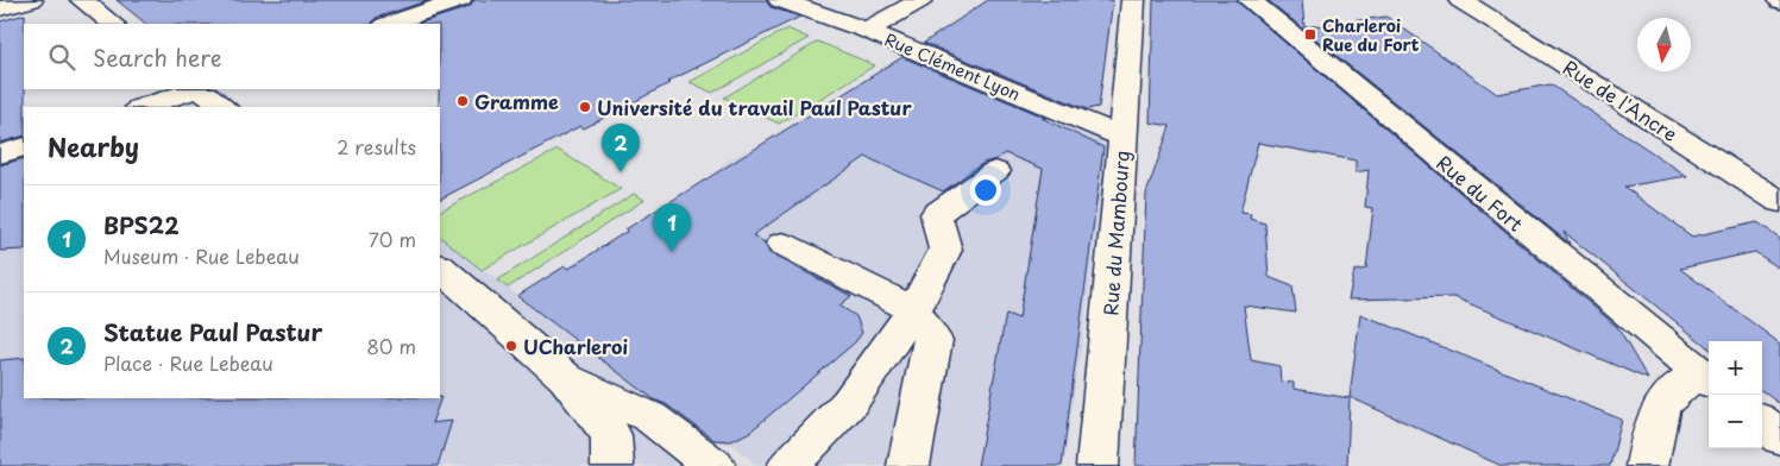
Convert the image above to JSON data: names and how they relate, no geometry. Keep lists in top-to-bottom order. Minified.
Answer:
{"streets":{"street":["Rue Clément Lyon","Rue de l'Ancre","Rue du Fort","Rue du Mambourg"]},"crossings":[["Rue Clément Lyon","Rue du Mambourg"]],"places":{"transit":["Charleroi Rue du Fort"],"other":["Gramme","Université du travail Paul Pastur","UCharleroi"]},"north":"bottom","page":{"search":"Search here","heading":["Nearby","2 results"],"pins":["2","1"],"list":[{"mark":"1","name":"BPS22","note":"Museum · Rue Lebeau","value":"70 m"},{"mark":"2","name":"Statue Paul Pastur","note":"Place · Rue Lebeau","value":"80 m"}],"map_buttons":["+","−"]}}
